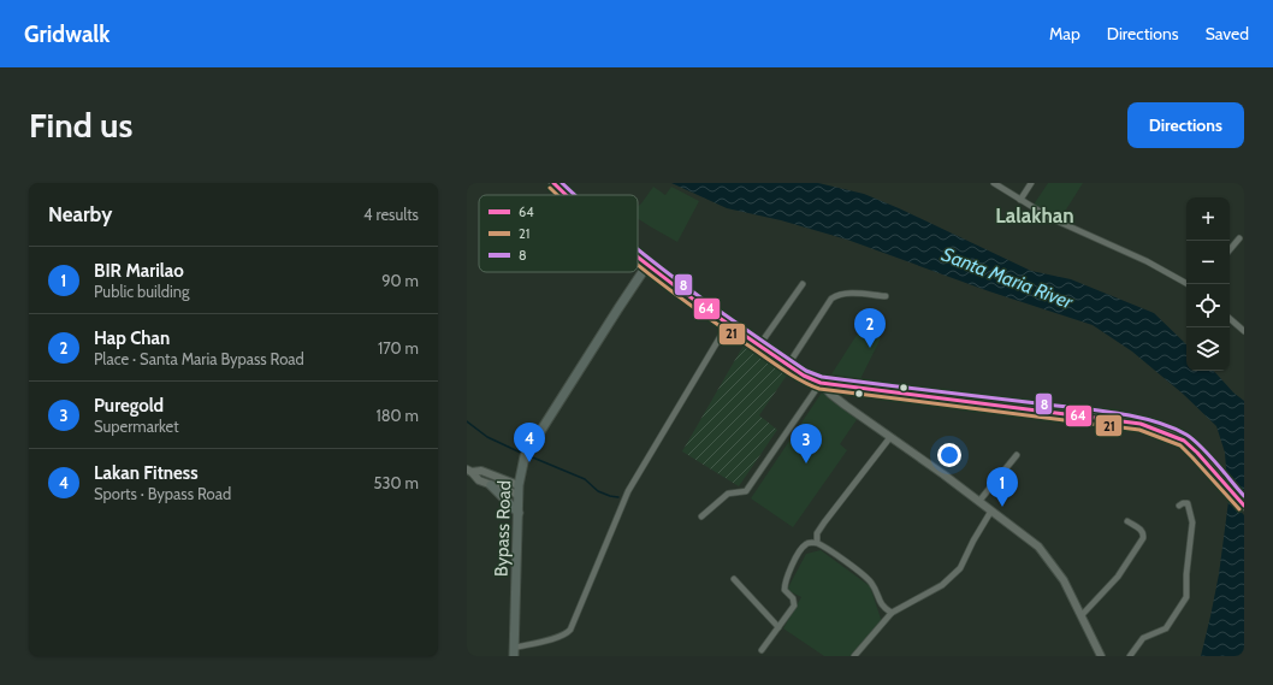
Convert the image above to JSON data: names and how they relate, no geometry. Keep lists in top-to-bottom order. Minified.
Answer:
{"streets":{"main road":["Bypass Road"]},"districts":["Lalakhan"],"water":["Santa Maria River"],"lines":["transit line 64","transit line 8","transit line 21"],"legend":["64","21","8"],"page":{"header":"Gridwalk","nav":["Map","Directions","Saved"],"buttons":"Directions","title":"Find us","heading":["Nearby","4 results"],"map_buttons":["+","−"],"list":[{"mark":"1","name":"BIR Marilao","note":"Public building","value":"90 m"},{"mark":"2","name":"Hap Chan","note":"Place · Santa Maria Bypass Road","value":"170 m"},{"mark":"3","name":"Puregold","note":"Supermarket","value":"180 m"},{"mark":"4","name":"Lakan Fitness","note":"Sports · Bypass Road","value":"530 m"}],"pins":["2","4","3","1"]}}
